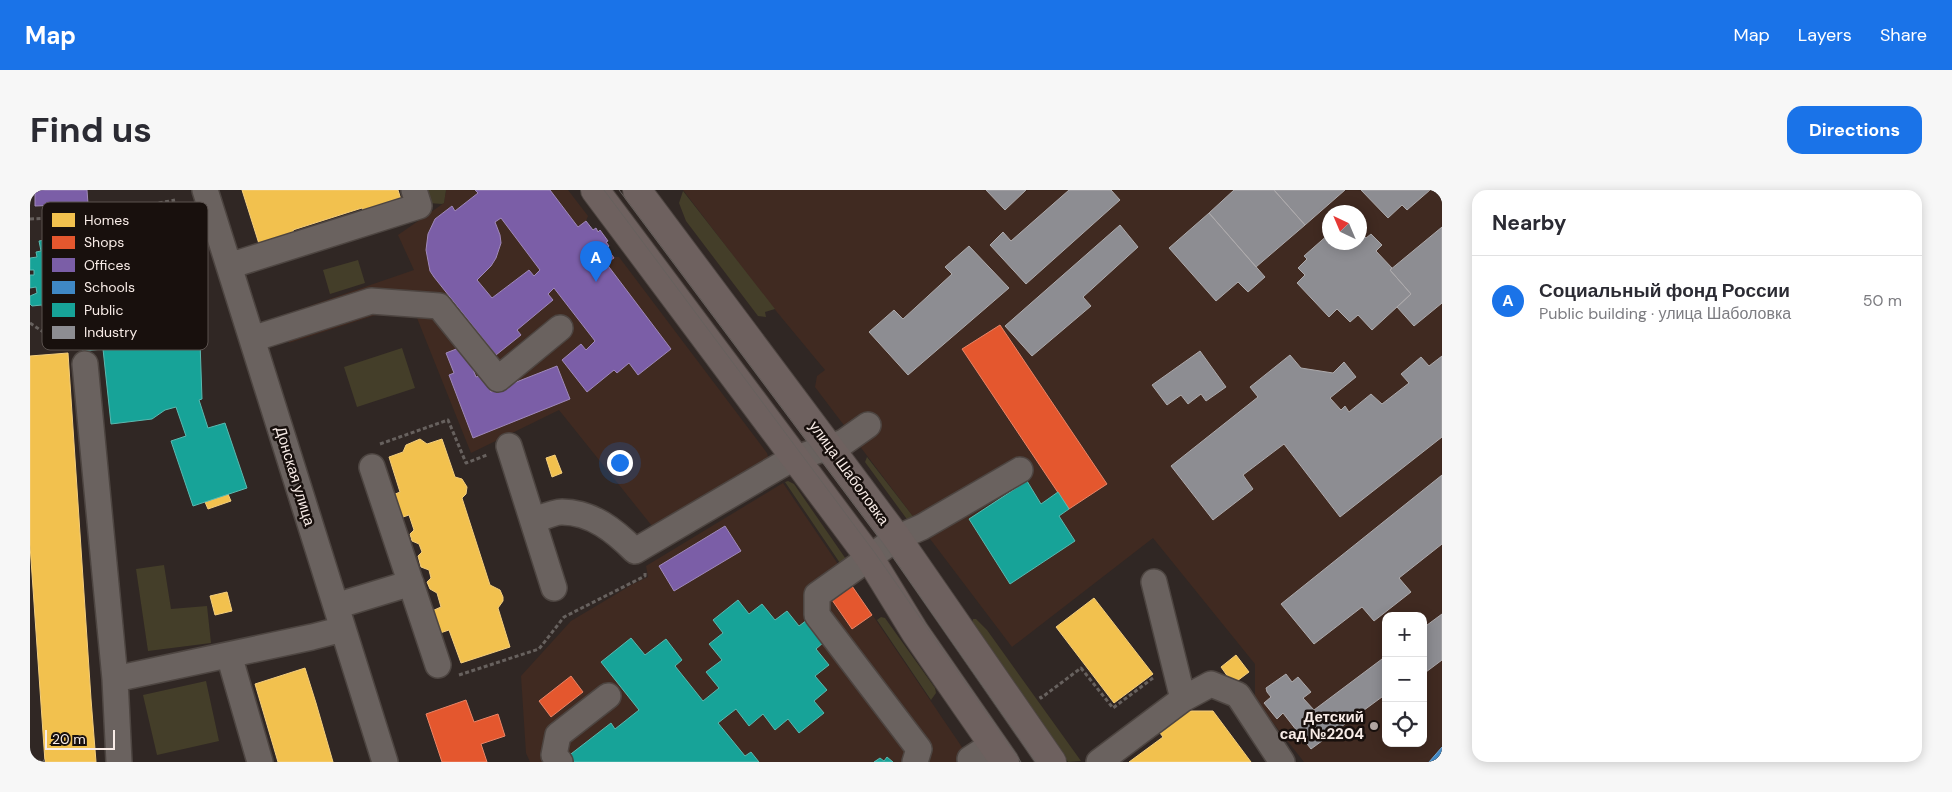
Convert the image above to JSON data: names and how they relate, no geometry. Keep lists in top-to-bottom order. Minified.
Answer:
{"streets":{"main road":["улица Шаболовка"],"street":["Донская улица"]},"places":["Детский сад №2204"],"legend":["Homes","Shops","Offices","Schools","Public","Industry"],"scale_bar":"20 m","north":"top left","page":{"header":"Map","nav":["Map","Layers","Share"],"buttons":"Directions","title":"Find us","heading":"Nearby","pins":"A","list":[{"mark":"A","name":"Социальный фонд России","note":"Public building · улица Шаболовка","value":"50 m"}],"map_buttons":["+","−"],"scale":"20 m"}}
